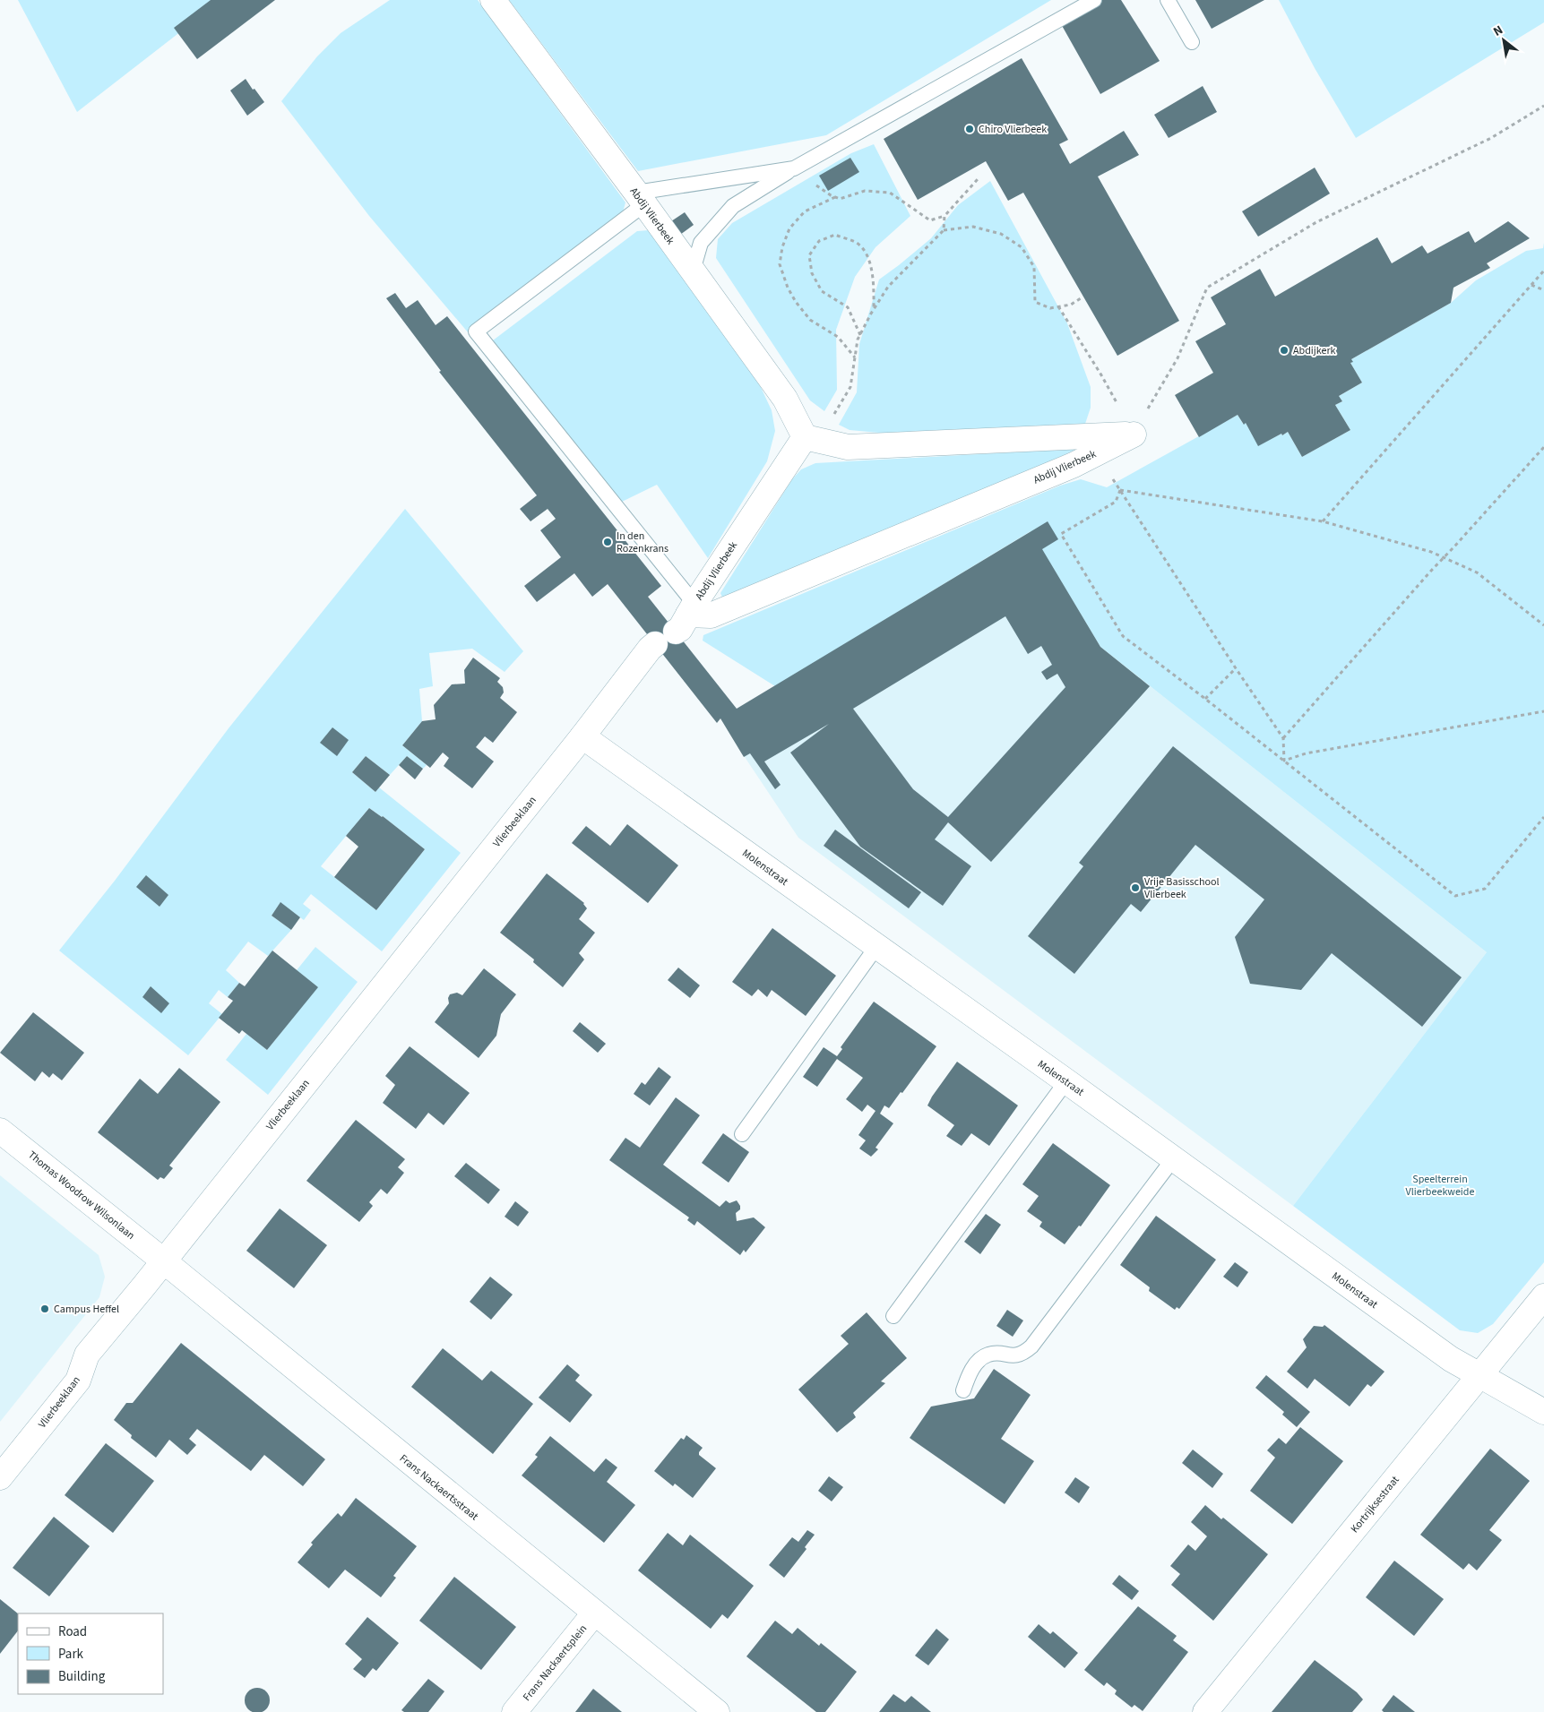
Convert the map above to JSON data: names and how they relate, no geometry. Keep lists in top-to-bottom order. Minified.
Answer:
{"streets":{"street":["Abdij Vlierbeek","Vlierbeeklaan","Molenstraat","Thomas Woodrow Wilsonlaan","Frans Nackaertsstraat","Kortrijksestraat","Frans Nackaertsplein"]},"crossings":[["Vlierbeeklaan","Molenstraat"],["Vlierbeeklaan","Thomas Woodrow Wilsonlaan"],["Vlierbeeklaan","Frans Nackaertsstraat"],["Molenstraat","Kortrijksestraat"],["Thomas Woodrow Wilsonlaan","Frans Nackaertsstraat"],["Frans Nackaertsstraat","Frans Nackaertsplein"]],"parks":["Speelterrein Vlierbeekweide"],"places":["Chiro Vlierbeek","Abdijkerk","In den Rozenkrans","Vrije Basisschool Vlierbeek","Campus Heffel"],"legend":["Road","Park","Building"],"north":"top left"}
